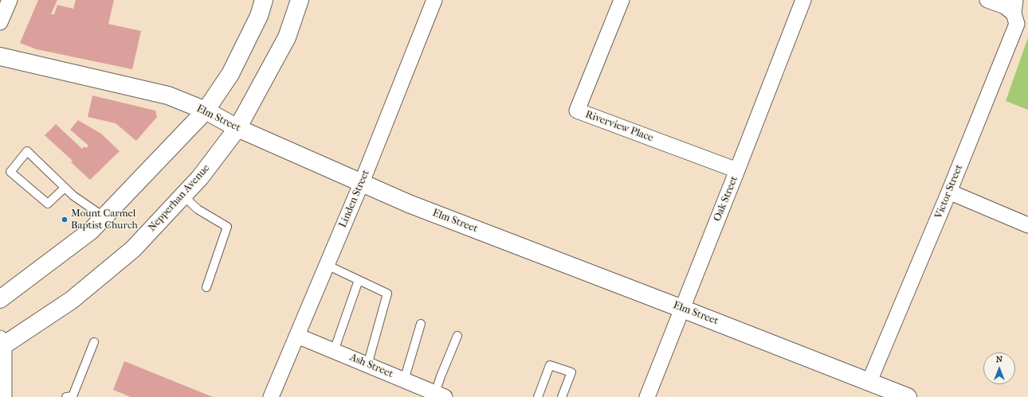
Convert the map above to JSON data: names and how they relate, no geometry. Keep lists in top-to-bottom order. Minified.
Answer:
{"streets":{"street":["Elm Street","Riverview Place","Victor Street","Nepperhan Avenue","Linden Street","Oak Street","Ash Street"]},"crossings":[["Elm Street","Victor Street"],["Elm Street","Nepperhan Avenue"],["Elm Street","Linden Street"],["Elm Street","Oak Street"],["Riverview Place","Oak Street"],["Linden Street","Ash Street"]],"places":["Mount Carmel Baptist Church"],"north":"top"}
